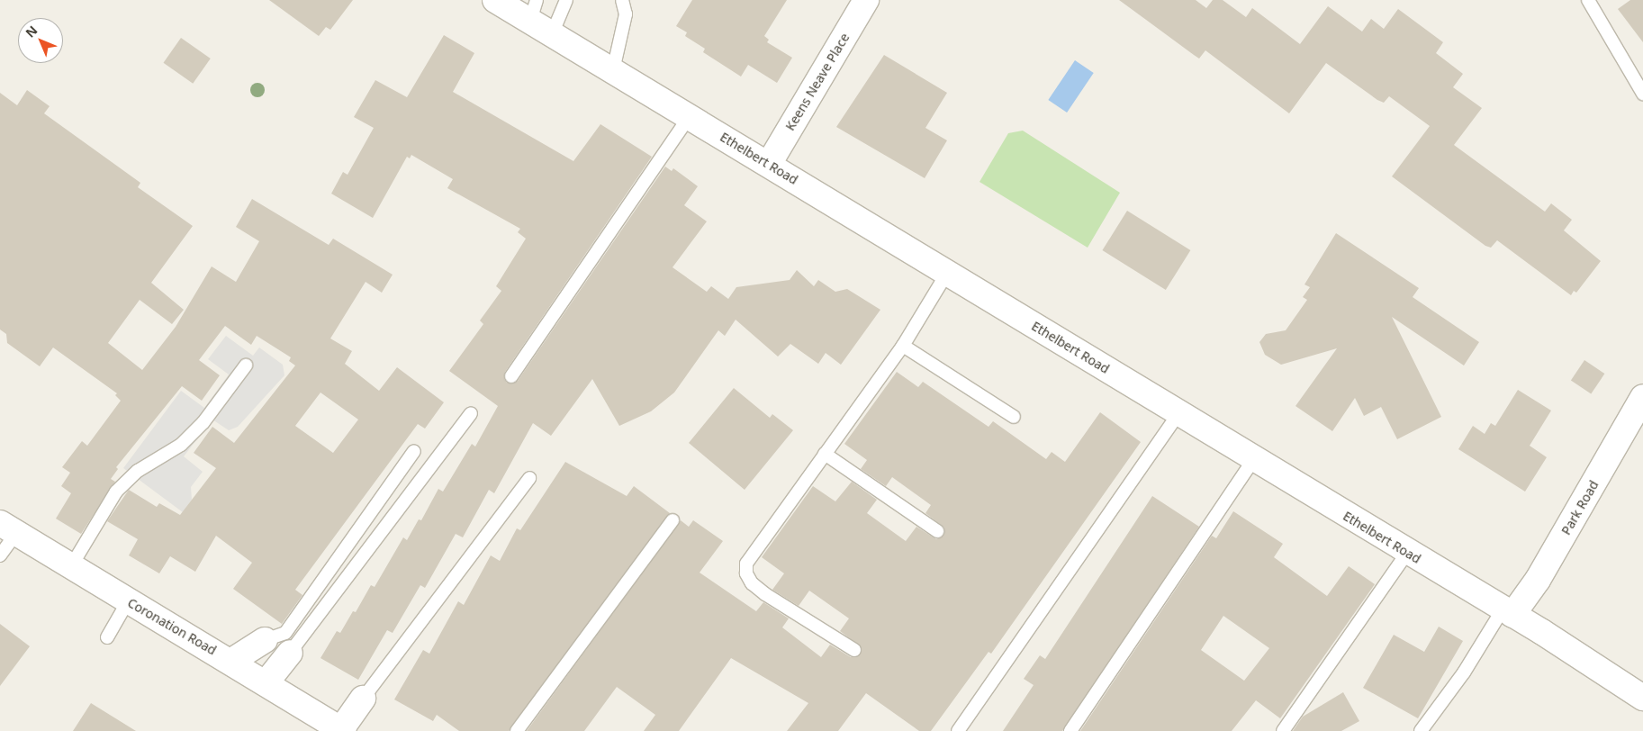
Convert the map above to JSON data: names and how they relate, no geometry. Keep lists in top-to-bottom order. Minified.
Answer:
{"streets":{"street":["Keens Neave Place","Ethelbert Road","Park Road","Coronation Road"]},"crossings":[["Keens Neave Place","Ethelbert Road"],["Ethelbert Road","Park Road"]],"north":"top left"}
